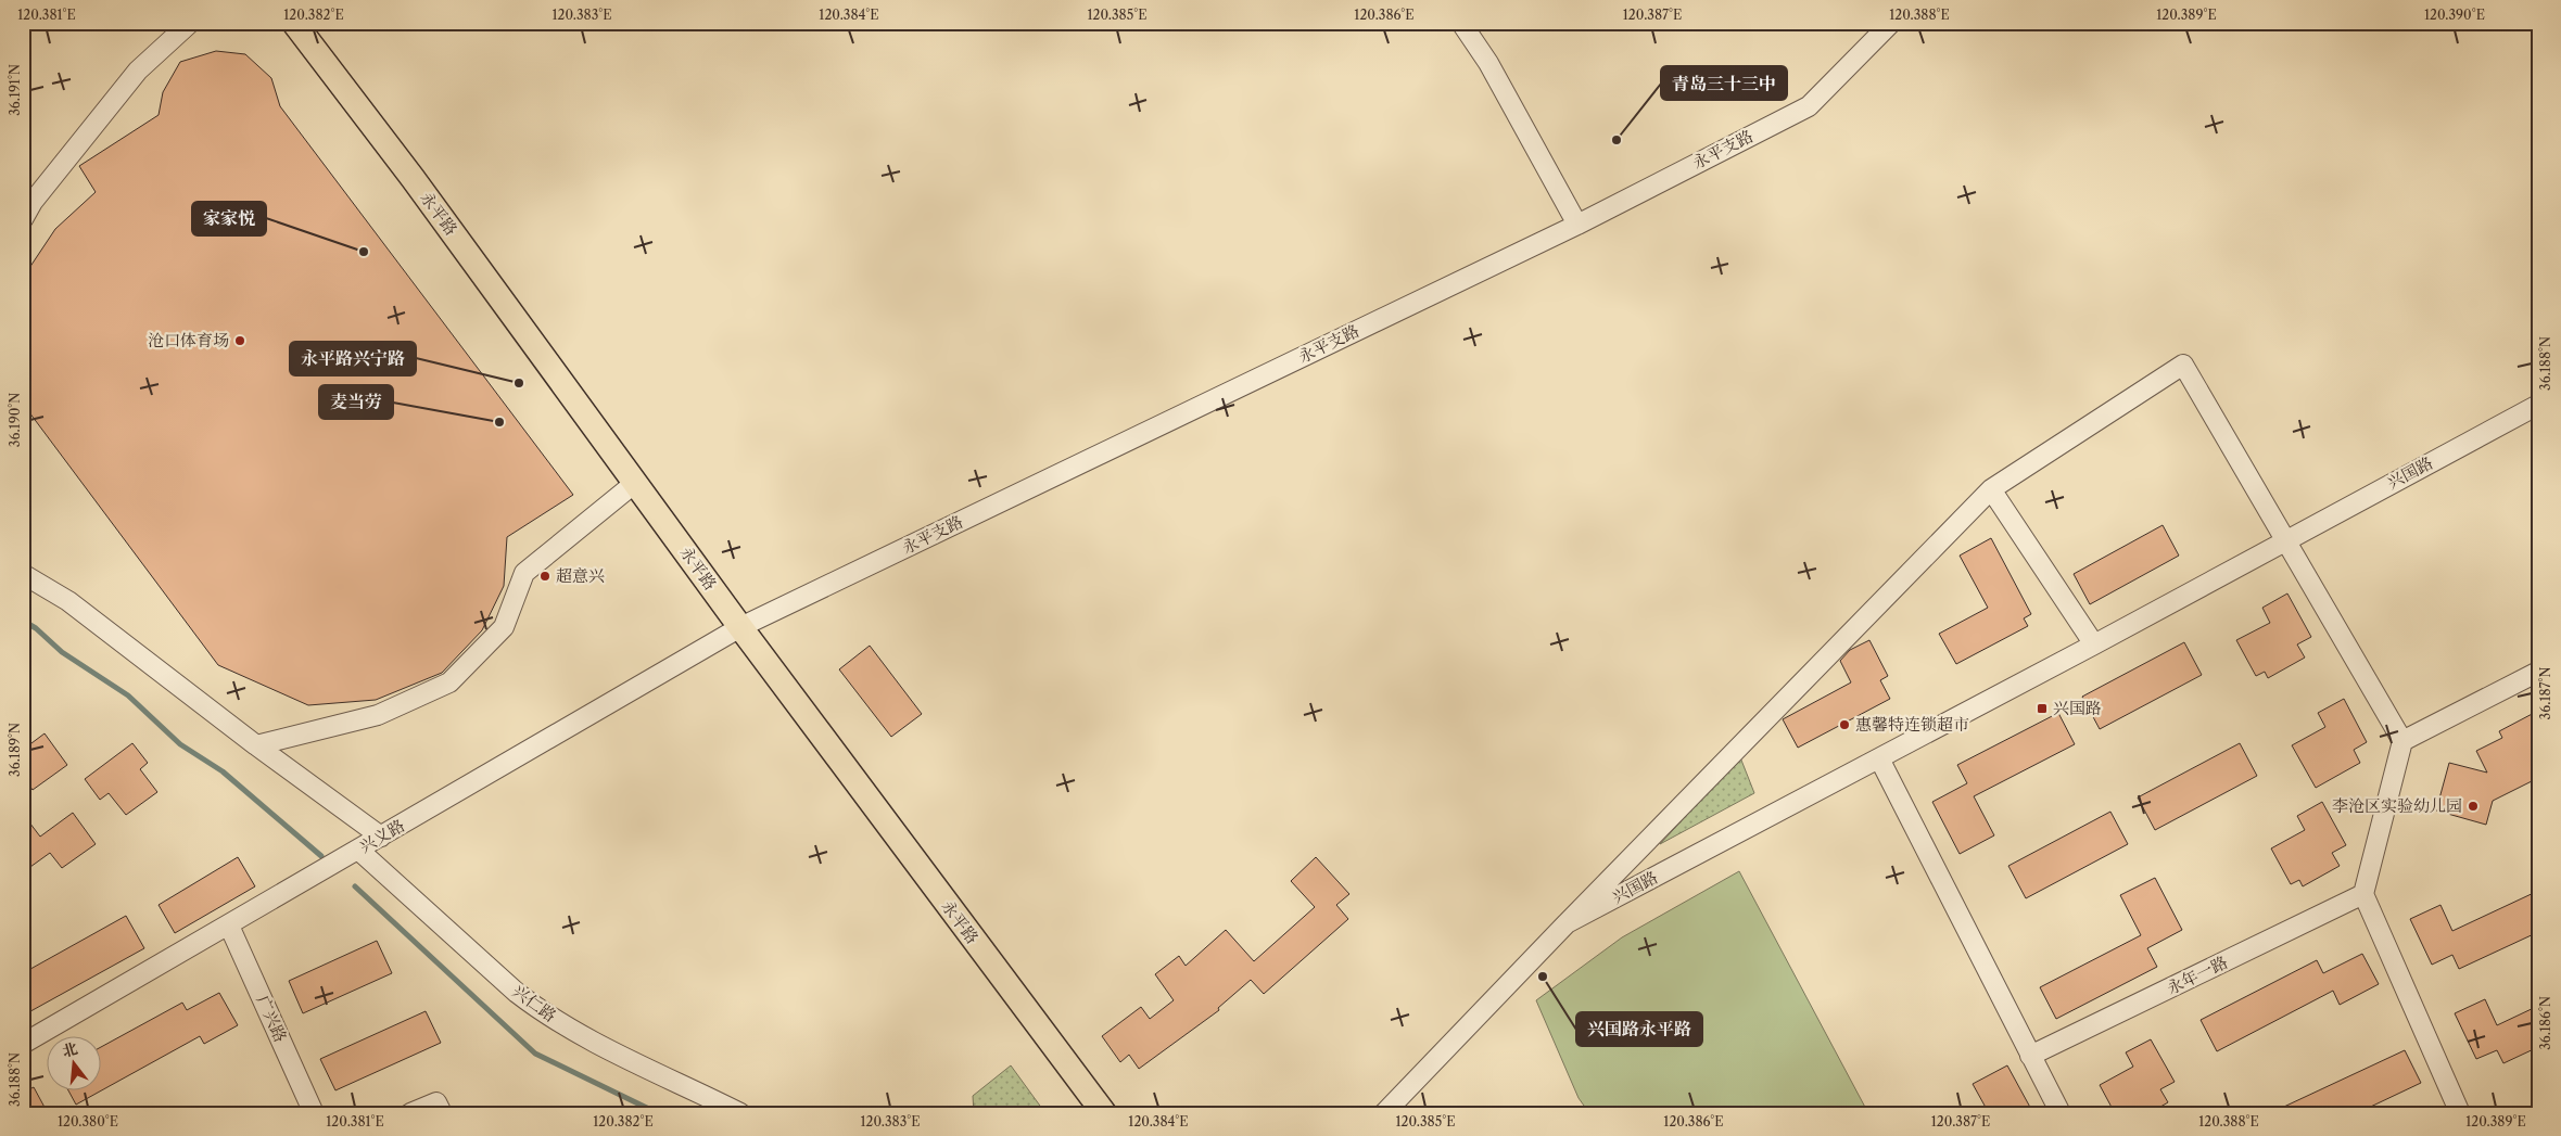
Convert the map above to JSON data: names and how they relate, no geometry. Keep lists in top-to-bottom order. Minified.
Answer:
{"streets":{"main road":["永平路"],"street":["永平支路","兴国路","兴义路","永年一路","兴仁路","广兴路"]},"crossings":[["永平支路","永平路"],["永平支路","兴义路"],["永平路","兴义路"],["兴义路","兴仁路"],["兴义路","广兴路"]],"places":{"other":["青岛三十三中","家家悦","沧口体育场","永平路兴宁路","麦当劳","超意兴","惠馨特连锁超市","李沧区实验幼儿园","兴国路永平路"],"transit":["兴国路"]},"north":"top","coordinates":["120.381°E","120.382°E","120.383°E","120.384°E","120.385°E","120.386°E","120.387°E","120.388°E","120.389°E","120.390°E","36.191°N","36.188°N","36.190°N","36.187°N","36.189°N","36.186°N","120.380°E"]}
